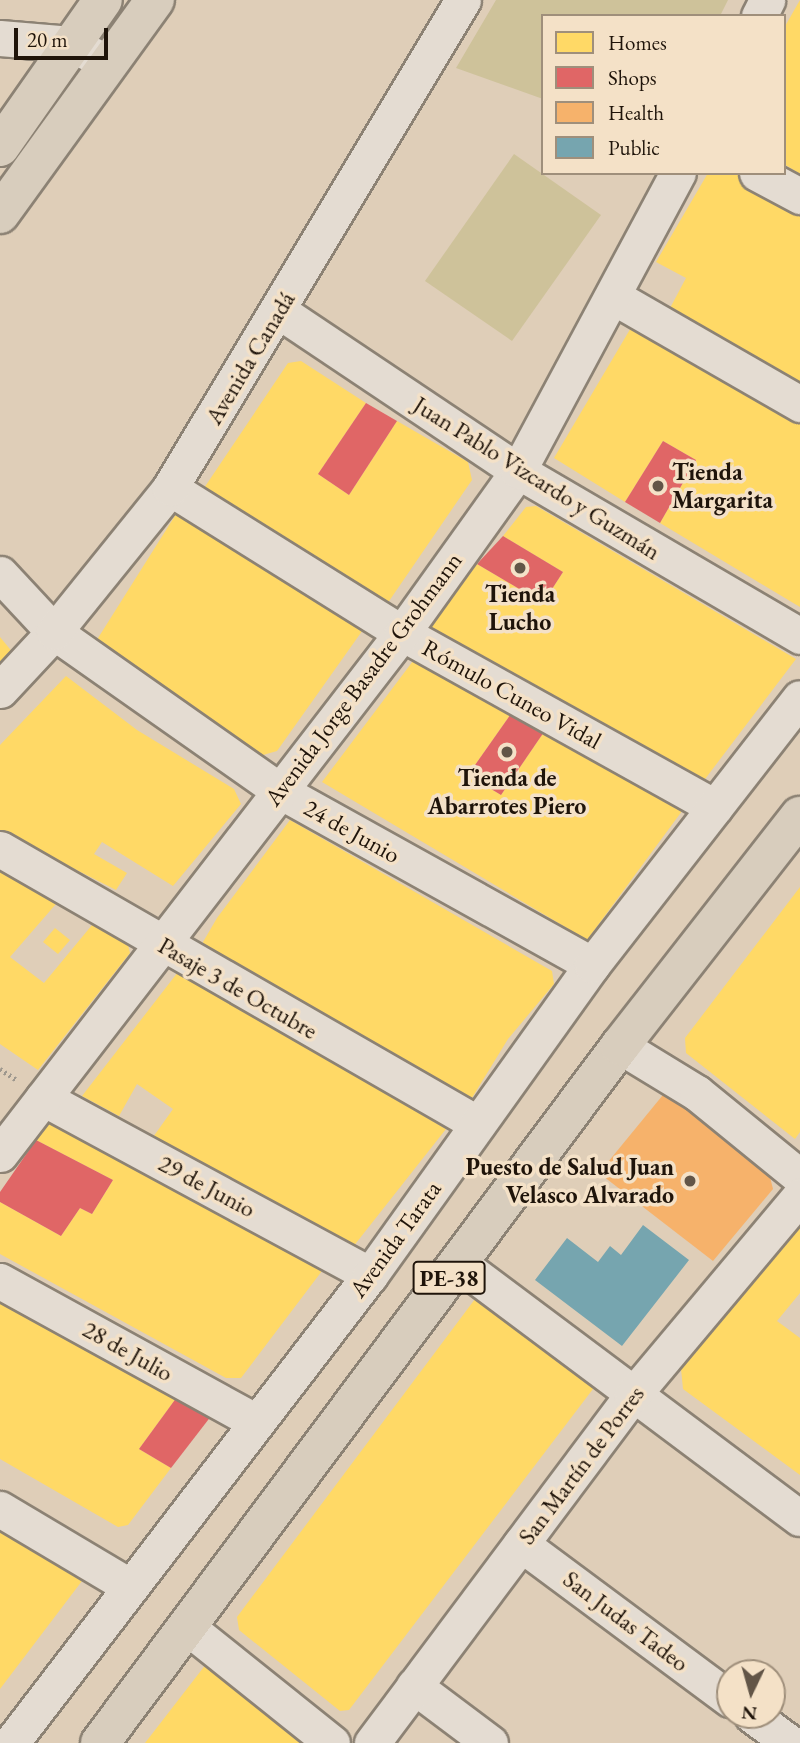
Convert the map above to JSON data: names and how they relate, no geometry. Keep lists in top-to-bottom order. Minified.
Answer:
{"streets":{"main road":["PE-38"],"street":["Avenida Canadá","Juan Pablo Vizcardo y Guzmán","Avenida Jorge Basadre Grohmann","Rómulo Cuneo Vidal","24 de Junio","Pasaje 3 de Octubre","29 de Junio","Avenida Tarata","28 de Julio","San Martín de Porres","San Judas Tadeo"]},"crossings":[["Avenida Canadá","Juan Pablo Vizcardo y Guzmán"],["Avenida Canadá","Rómulo Cuneo Vidal"],["Avenida Canadá","24 de Junio"],["Juan Pablo Vizcardo y Guzmán","Avenida Jorge Basadre Grohmann"],["Avenida Jorge Basadre Grohmann","Rómulo Cuneo Vidal"],["Avenida Jorge Basadre Grohmann","24 de Junio"],["Avenida Jorge Basadre Grohmann","Pasaje 3 de Octubre"],["Avenida Jorge Basadre Grohmann","29 de Junio"],["Rómulo Cuneo Vidal","Avenida Tarata"],["24 de Junio","Avenida Tarata"],["Pasaje 3 de Octubre","Avenida Tarata"],["29 de Junio","Avenida Tarata"],["Avenida Tarata","28 de Julio"],["San Martín de Porres","San Judas Tadeo"]],"places":["Tienda Margarita","Tienda Lucho","Tienda de Abarrotes Piero","Puesto de Salud Juan Velasco Alvarado"],"legend":["Homes","Shops","Health","Public"],"scale_bar":"20 m","north":"bottom"}
